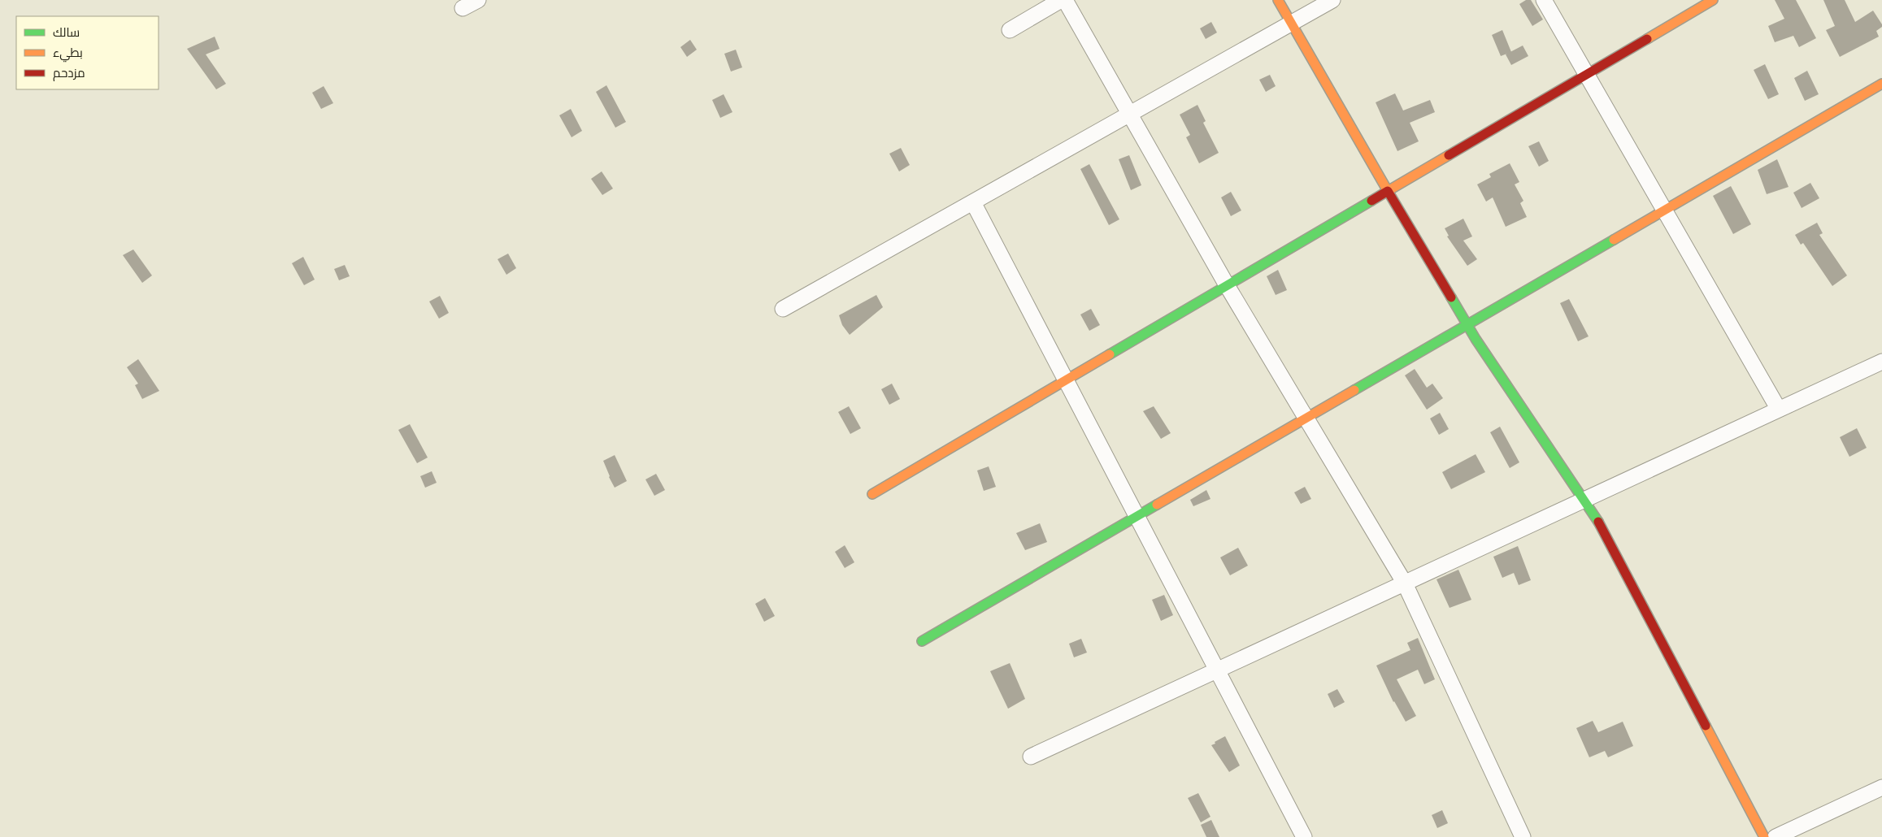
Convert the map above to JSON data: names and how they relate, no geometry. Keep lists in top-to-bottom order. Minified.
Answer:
{"legend":["سالك","بطيء","مزدحم"]}
